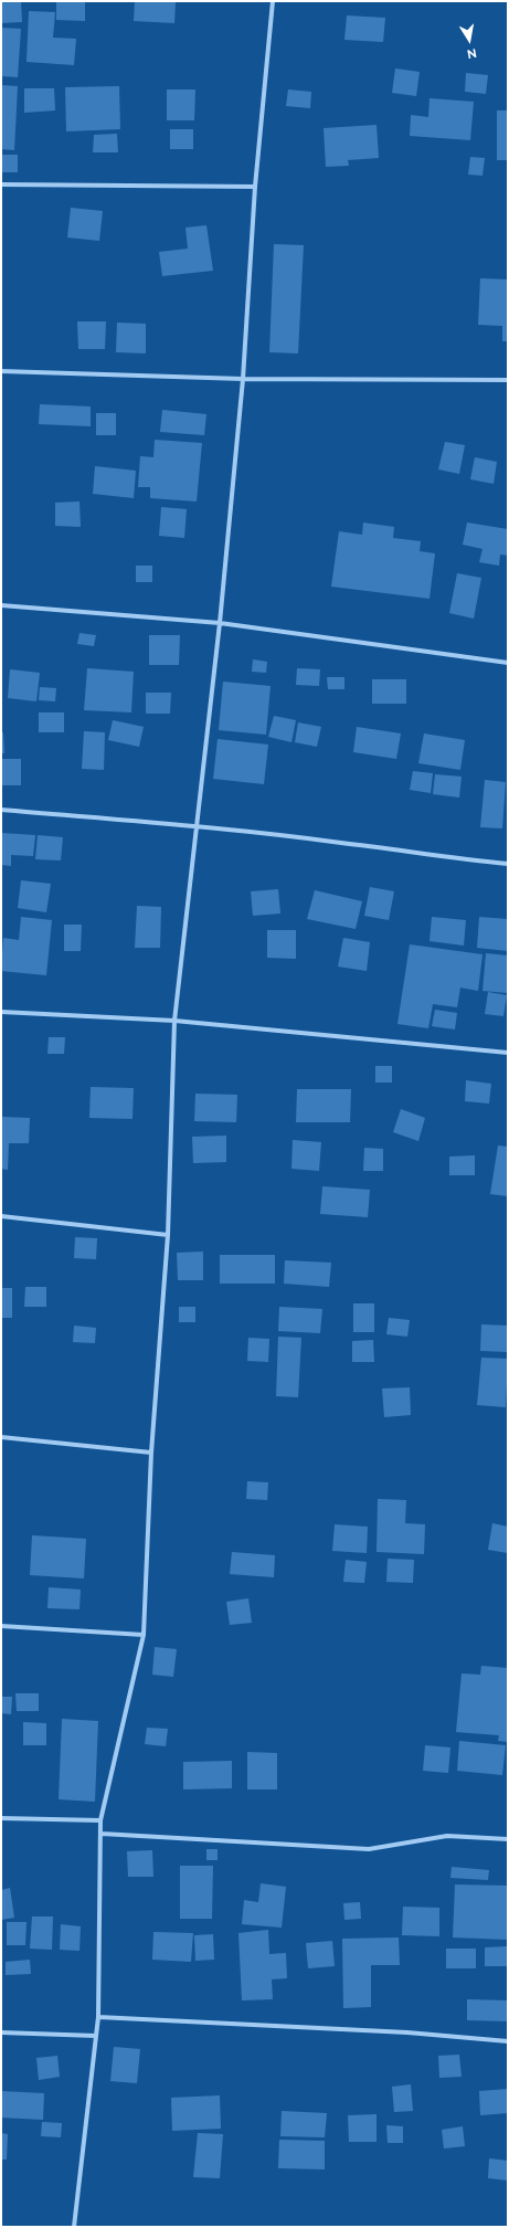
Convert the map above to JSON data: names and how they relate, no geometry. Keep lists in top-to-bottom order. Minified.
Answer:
{"north":"bottom"}
